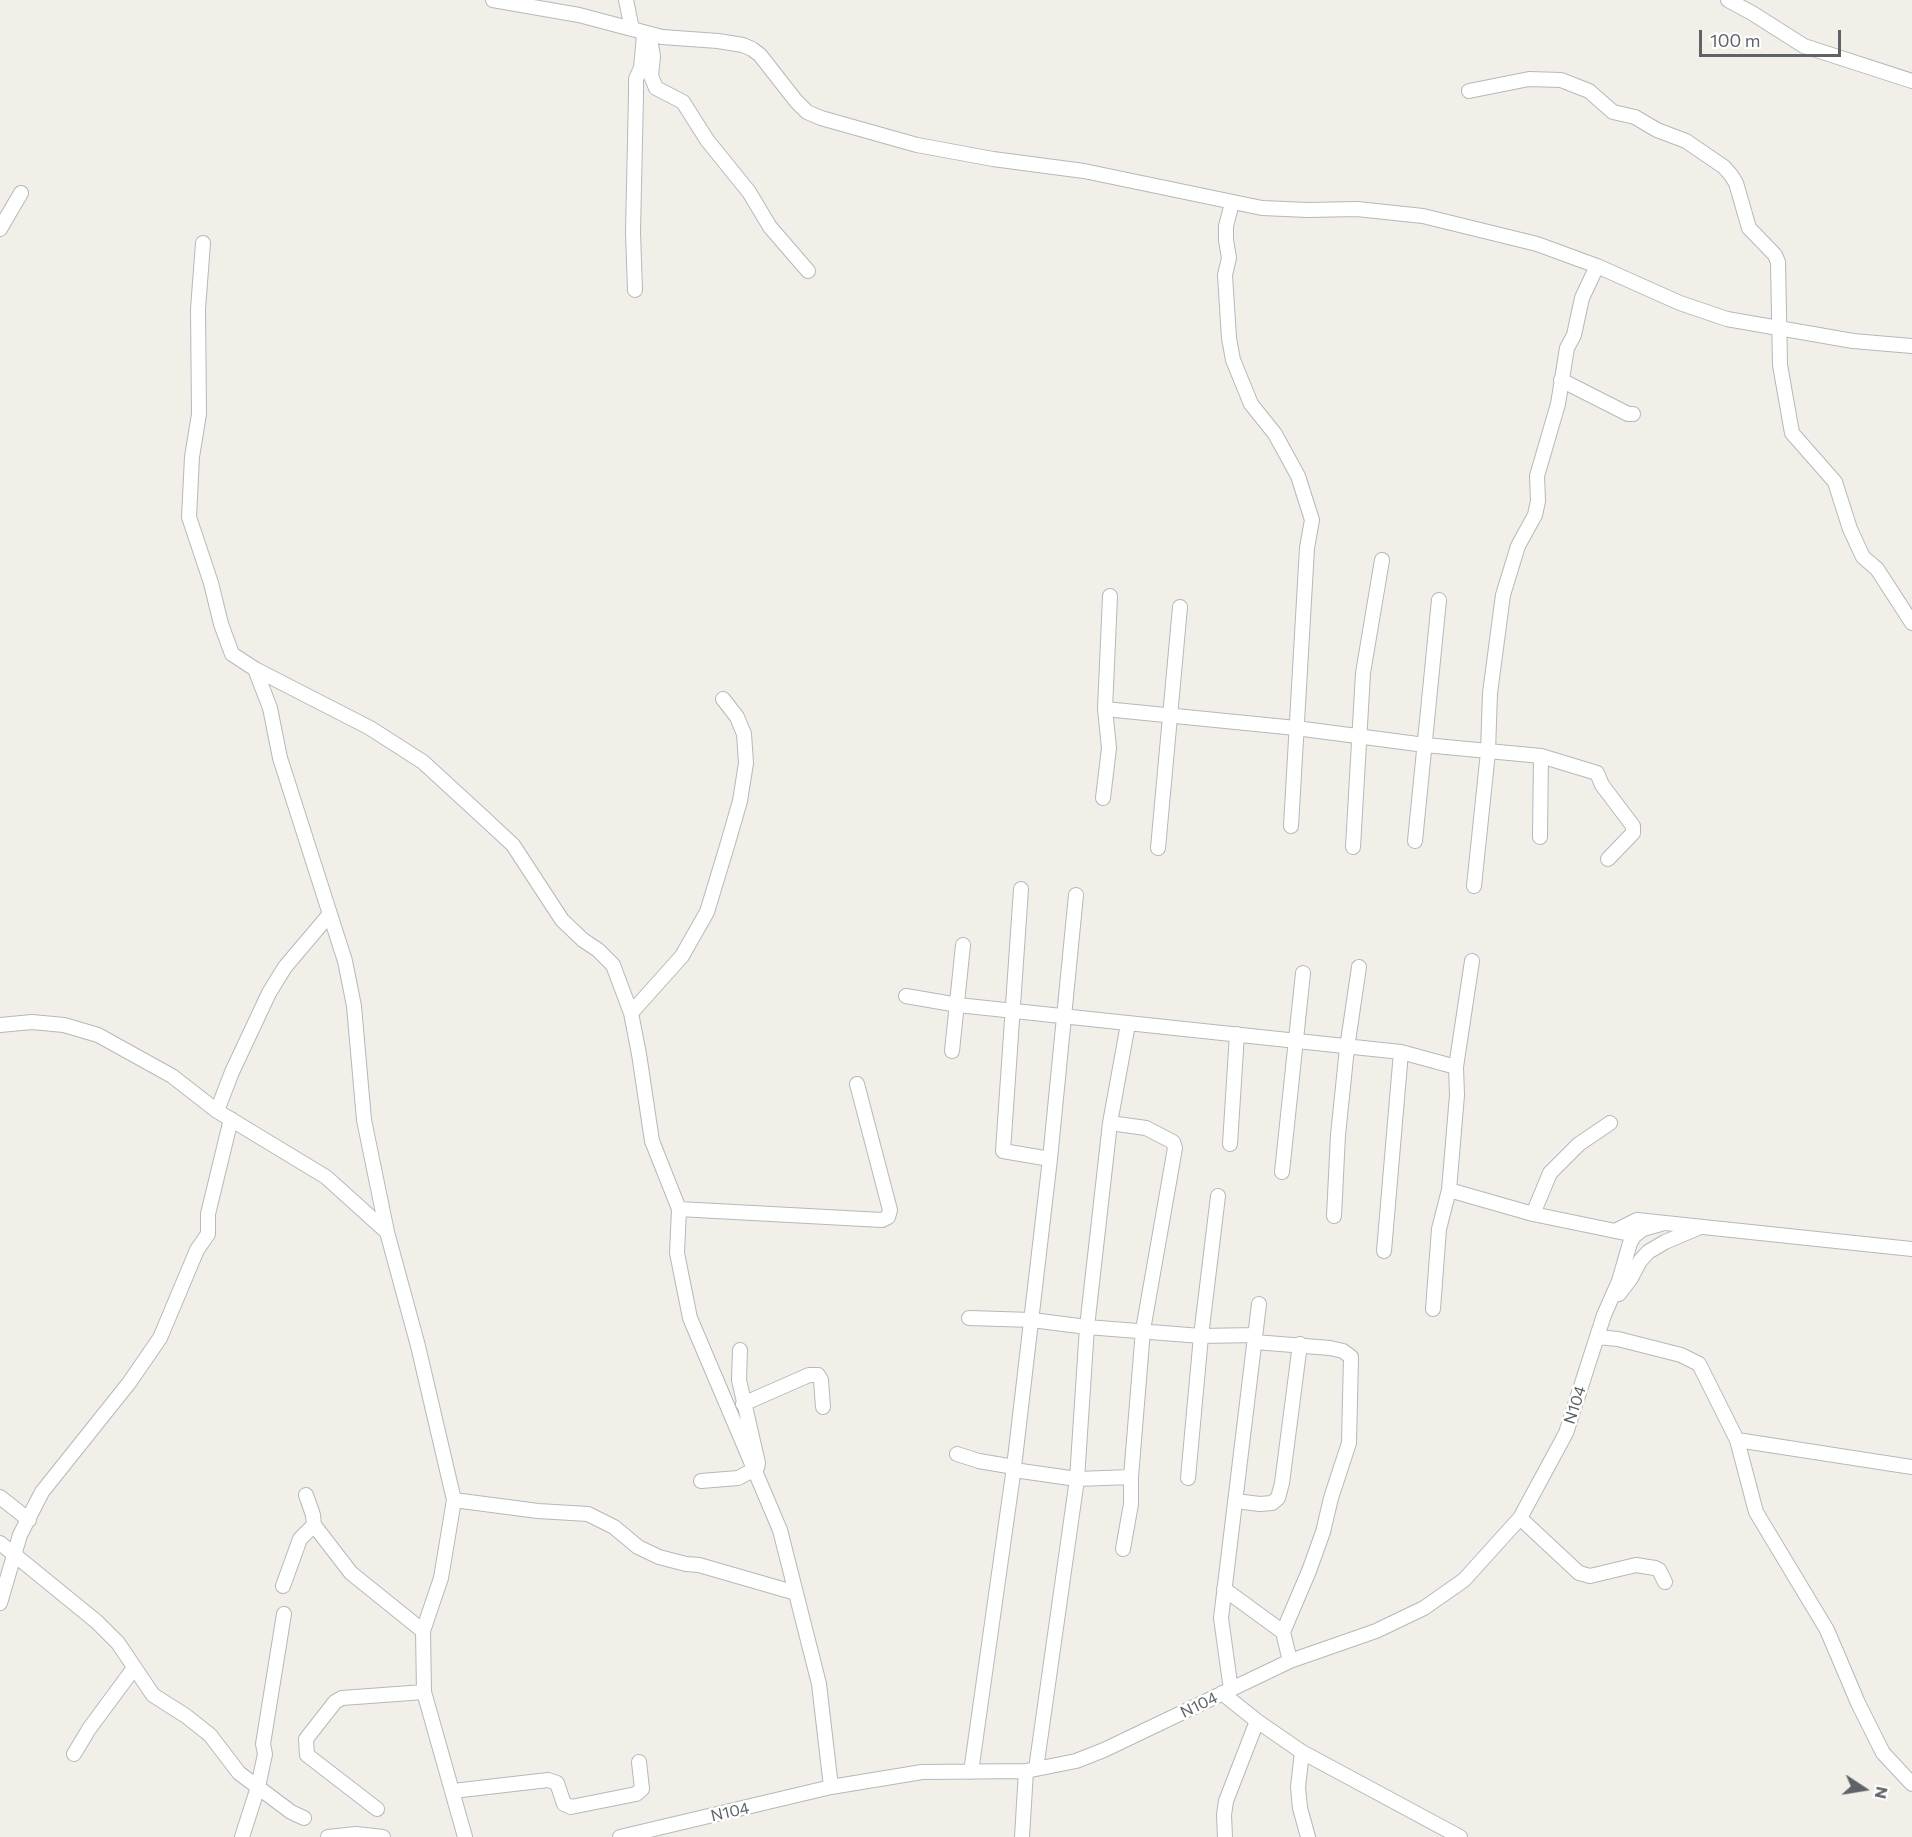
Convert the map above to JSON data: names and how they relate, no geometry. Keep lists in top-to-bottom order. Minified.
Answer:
{"streets":{"street":["N104"]},"scale_bar":"100 m","north":"right"}
